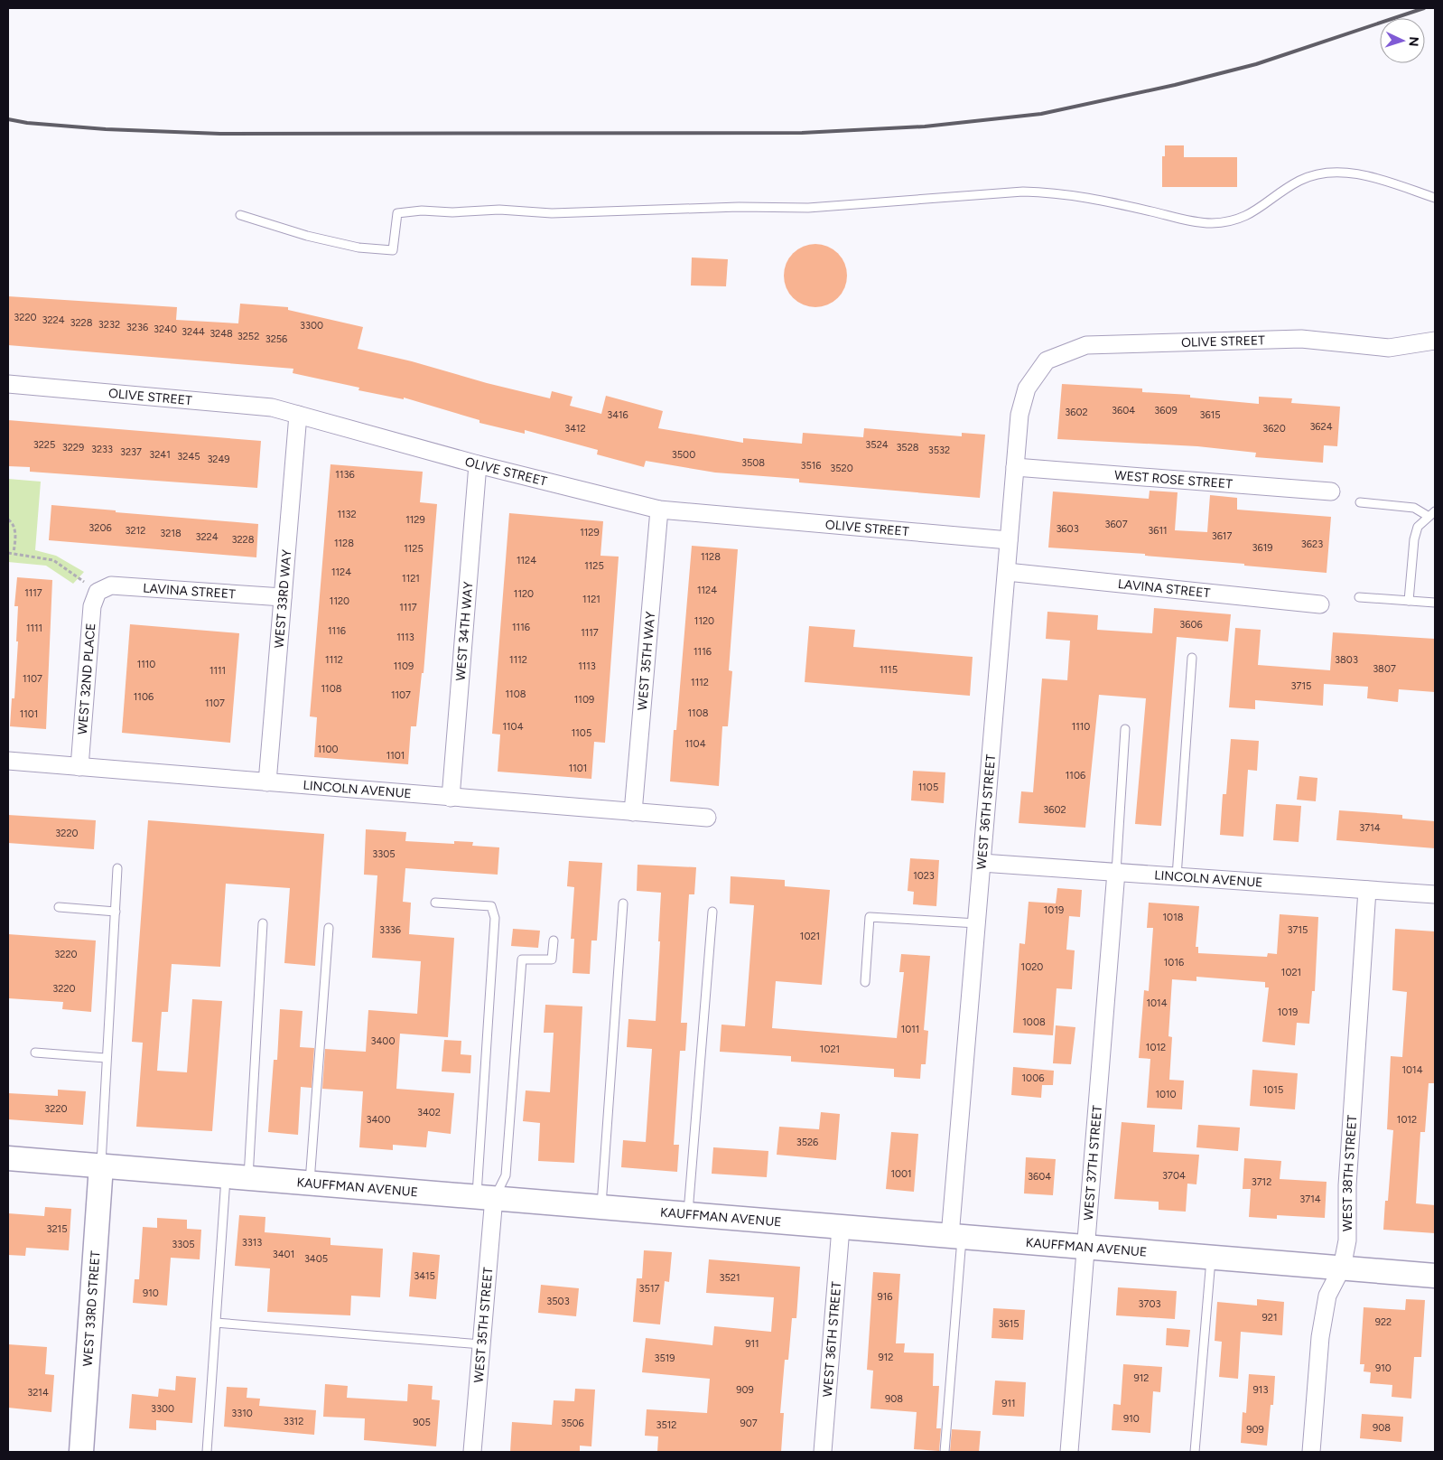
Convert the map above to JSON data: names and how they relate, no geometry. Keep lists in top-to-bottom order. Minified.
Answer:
{"streets":{"street":["OLIVE STREET","WEST ROSE STREET","LAVINA STREET","WEST 33RD WAY","WEST 34TH WAY","WEST 35TH WAY","WEST 32ND PLACE","LINCOLN AVENUE","WEST 36TH STREET","WEST 37TH STREET","WEST 38TH STREET","KAUFFMAN AVENUE","WEST 33RD STREET","WEST 35TH STREET"]},"crossings":[["OLIVE STREET","WEST 33RD WAY"],["OLIVE STREET","WEST 34TH WAY"],["OLIVE STREET","WEST 35TH WAY"],["OLIVE STREET","WEST 36TH STREET"],["WEST ROSE STREET","WEST 36TH STREET"],["LAVINA STREET","WEST 33RD WAY"],["LAVINA STREET","WEST 32ND PLACE"],["LAVINA STREET","WEST 36TH STREET"],["WEST 33RD WAY","LINCOLN AVENUE"],["WEST 34TH WAY","LINCOLN AVENUE"],["WEST 35TH WAY","LINCOLN AVENUE"],["WEST 32ND PLACE","LINCOLN AVENUE"],["LINCOLN AVENUE","WEST 36TH STREET"],["LINCOLN AVENUE","WEST 37TH STREET"],["LINCOLN AVENUE","WEST 38TH STREET"],["WEST 36TH STREET","KAUFFMAN AVENUE"],["WEST 37TH STREET","KAUFFMAN AVENUE"],["WEST 38TH STREET","KAUFFMAN AVENUE"],["KAUFFMAN AVENUE","WEST 33RD STREET"],["KAUFFMAN AVENUE","WEST 35TH STREET"]],"house_numbers":["3220","3224","3228","3232","3300","3236","3240","3244","3248","3252","3256","3604","3609","3602","3416","3615","3624","3412","3620","3225","3524","3229","3528","3233","3532","3237","3241","3500","3245","3249","3508","3516","3520","1136","1132","1129","3607","3206","3603","3212","3611","1129","3218","3617","3224","3228","1128","3623","3619","1125","1128","1124","1125","1124","1121","1124","1117","1120","1121","1120","1117","1120","3606","1116","1111","1116","1117","1113","1116","1112","1112","3803","1110","1109","1113","3807","1115","1111","1107","1112","3715","1108","1108","1107","1106","1109","1107","1108","1101","1104","1110","1105","1104","1100","1101","1101","1106","1105","3602","3714","3220","3305","1023","1019","1018","3336","3715","1021","3220","1016","1020","1021","3220","1014","1019","1008","1011","3400","1012","1021","1014","1006","1015","1010","3220","3402","3400","1012","3526","1001","3704","3604","3712","3714","3215","3313","3305","3401","3405","3415","3521","3517","910","916","3503","3703","921","922","3615","911","912","3519","910","912","909","913","3214","908","911","3300","3310","910","3312","905","3506","907","3512","908","909"],"north":"right"}
